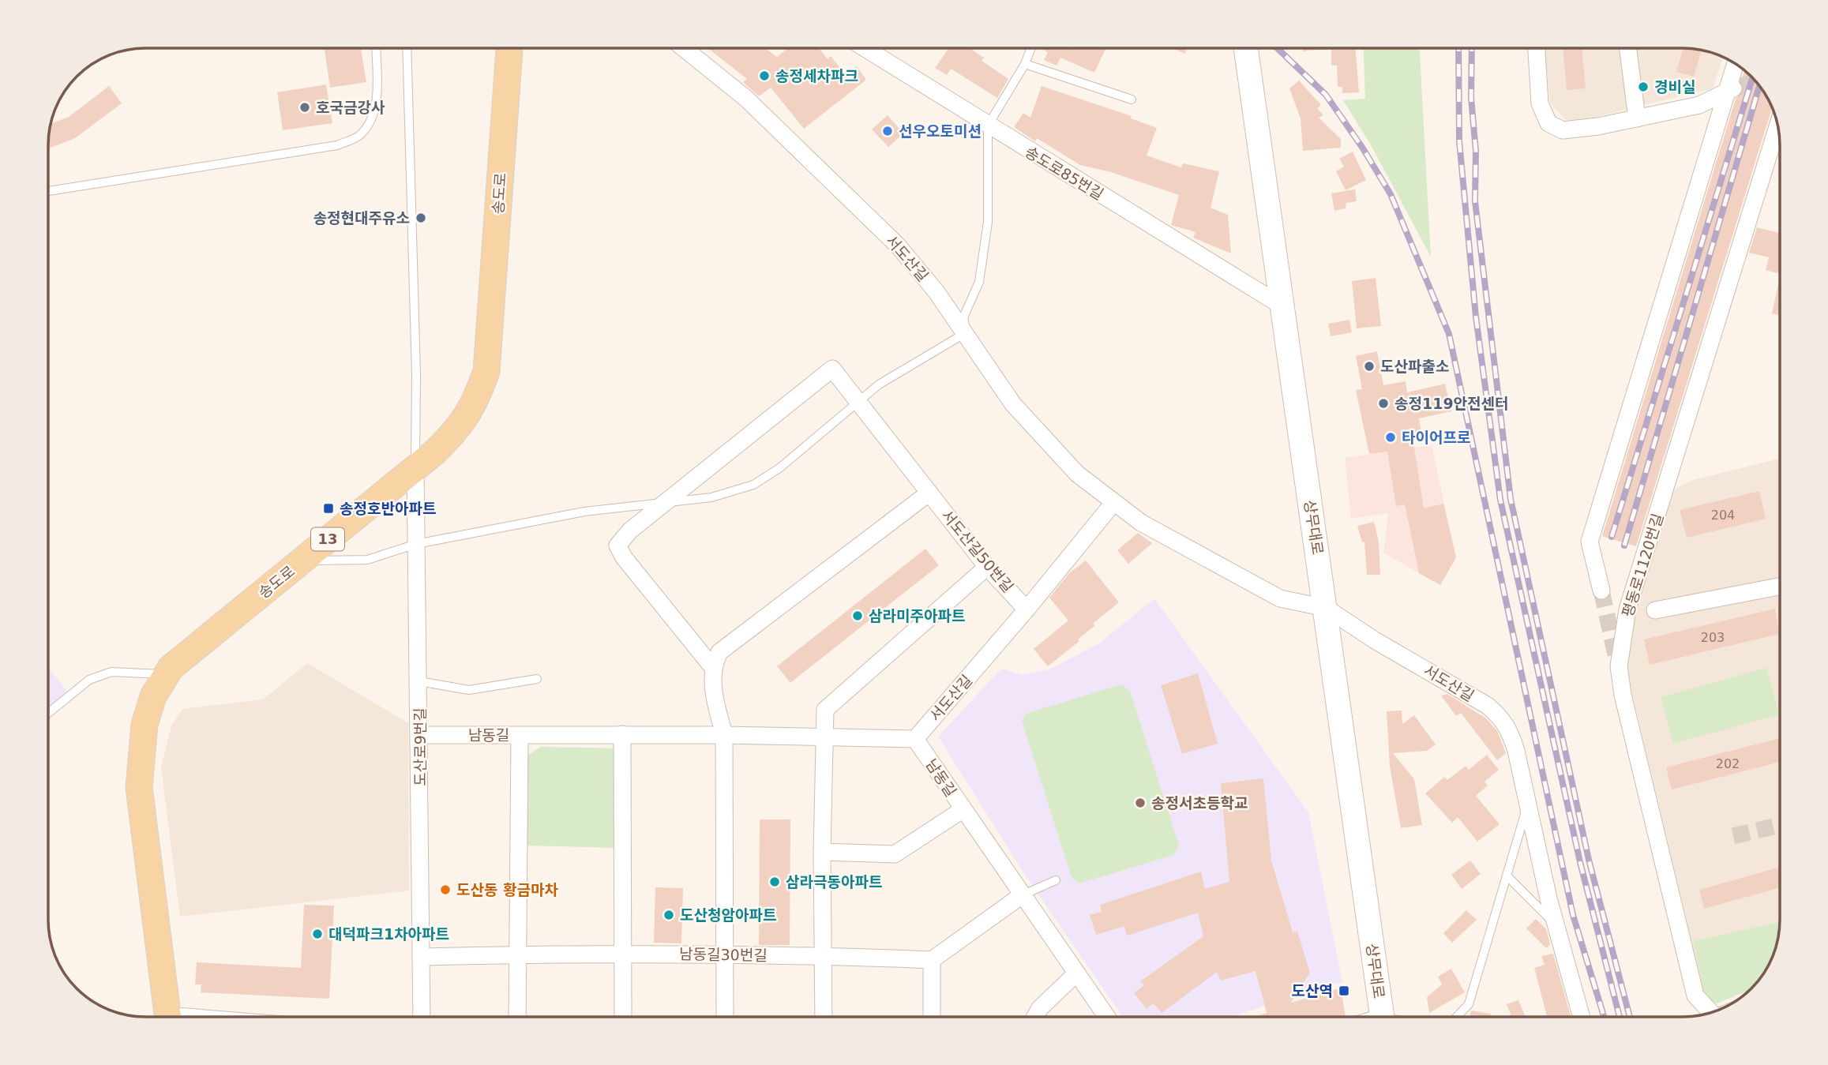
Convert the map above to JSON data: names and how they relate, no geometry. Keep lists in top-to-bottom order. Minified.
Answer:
{"streets":{"main road":["송도로","상무대로","13"],"street":["송도로85번길","서도산길","서도산길50번길","평동로1120번길","남동길","도산로9번길","남동길30번길"]},"crossings":[["송도로85번길","상무대로"],["송도로","도산로9번길"],["서도산길","상무대로"],["서도산길","서도산길50번길"],["서도산길","남동길"],["남동길","도산로9번길"],["도산로9번길","남동길30번길"]],"places":{"other":["송정세차파크","경비실","호국금강사","선우오토미션","송정현대주유소","도산파출소","송정119안전센터","타이어프로","삼라미주아파트","송정서초등학교","삼라극동아파트","도산동 황금마차","도산청암아파트","대덕파크1차아파트"],"transit":["송정호반아파트","도산역"]},"house_numbers":["204","203","202"]}
